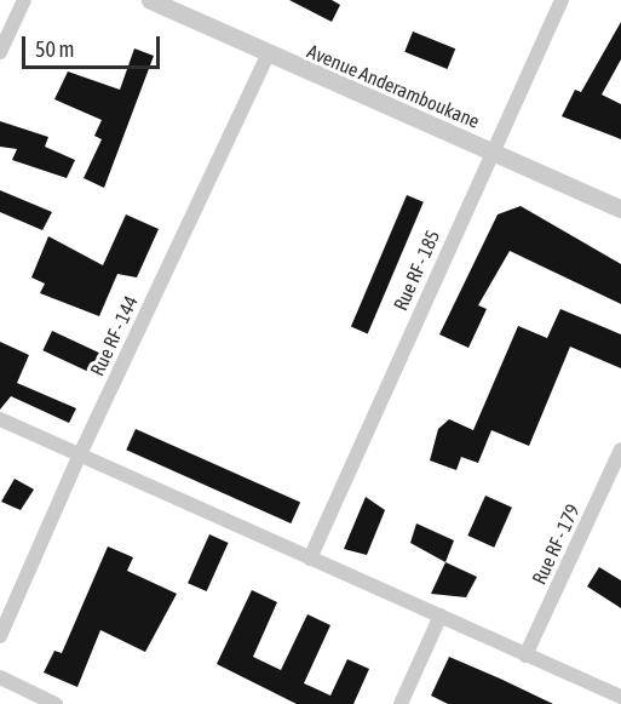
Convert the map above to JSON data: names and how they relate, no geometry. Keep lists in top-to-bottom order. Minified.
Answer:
{"streets":{"street":["Avenue Anderamboukane","Rue RF - 185","Rue RF - 144","Rue RF - 179"]},"crossings":[["Avenue Anderamboukane","Rue RF - 185"],["Avenue Anderamboukane","Rue RF - 144"]],"scale_bar":"50 m"}
